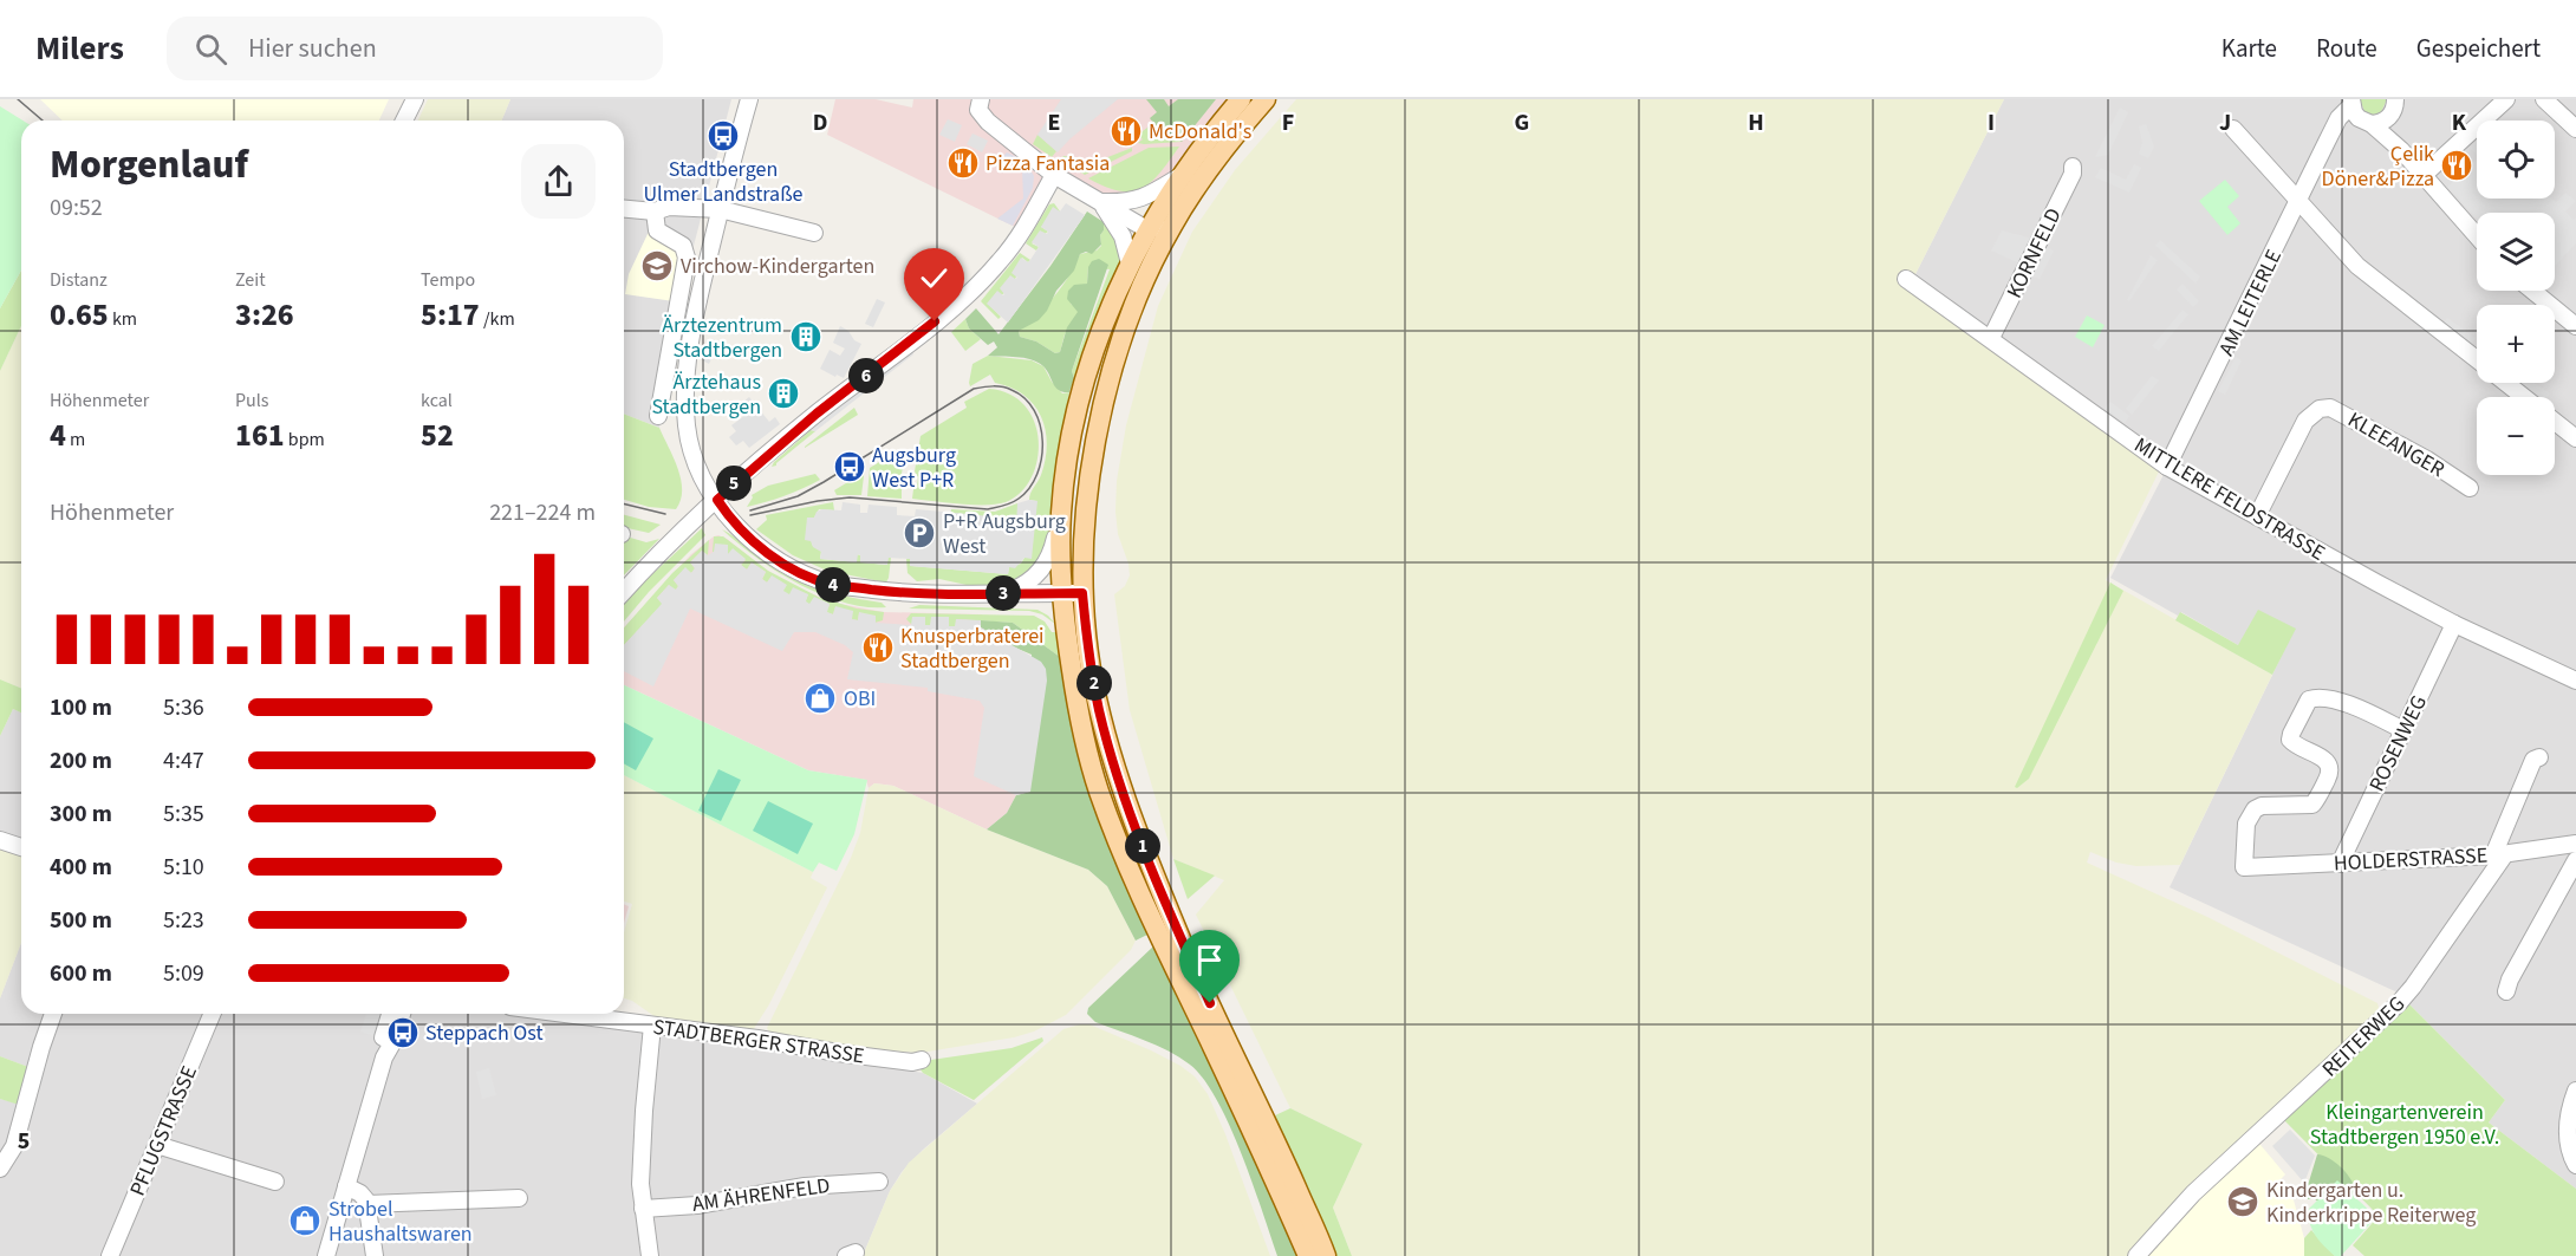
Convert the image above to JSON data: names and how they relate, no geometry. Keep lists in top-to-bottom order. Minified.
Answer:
{"streets":{"street":["KORNFELD","AM LEITERLE","KLEEANGER","MITTLERE FELDSTRASSE","ROSENWEG","HOLDERSTRASSE","REITERWEG","STADTBERGER STRASSE","PFLUGSTRASSE","AM ÄHRENFELD"]},"crossings":[["KORNFELD","MITTLERE FELDSTRASSE"],["AM LEITERLE","MITTLERE FELDSTRASSE"],["KLEEANGER","MITTLERE FELDSTRASSE"],["MITTLERE FELDSTRASSE","ROSENWEG"],["ROSENWEG","HOLDERSTRASSE"],["HOLDERSTRASSE","REITERWEG"]],"parks":["Kleingartenverein Stadtbergen 1950 e.V."],"places":{"restaurant":["McDonald's","Pizza Fantasia","Çelik Döner&Pizza","Knusperbraterei Stadtbergen"],"bus stop":["Stadtbergen Ulmer Landstraße","Augsburg West P+R","Steppach Ost"],"school or university":["Virchow-Kindergarten","Kindergarten u. Kinderkrippe Reiterweg"],"building":["Ärztezentrum Stadtbergen","Ärztehaus Stadtbergen"],"parking":["P+R Augsburg West"],"shop":["OBI","Strobel Haushaltswaren"]},"page":{"header":"Milers","search":"Hier suchen","nav":["Karte","Route","Gespeichert"],"map_buttons":["+","−"],"heading":["Morgenlauf","09:52"],"stats":[["Distanz","0.65 km"],["Zeit","3:26"],["Tempo","5:17 /km"],["Höhenmeter","4 m"],["Puls","161 bpm"],["kcal","52"]],"pins":["6","5","4","3","2","1"],"chart":["Höhenmeter","221–224 m"],"list":[{"name":"100 m","note":"5:36"},{"name":"200 m","note":"4:47"},{"name":"300 m","note":"5:35"},{"name":"400 m","note":"5:10"},{"name":"500 m","note":"5:23"},{"name":"600 m","note":"5:09"}]},"grid":{"columns":["D","E","F","G","H","I","J","K"],"rows":["5"]}}
